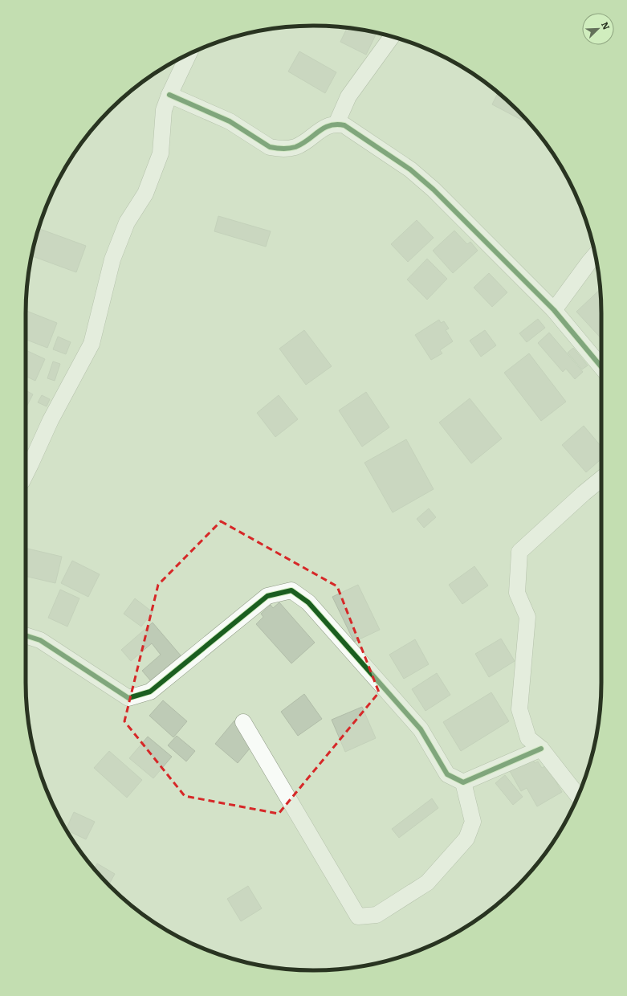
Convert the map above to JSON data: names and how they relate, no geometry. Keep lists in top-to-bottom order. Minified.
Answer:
{"north":"top right"}
